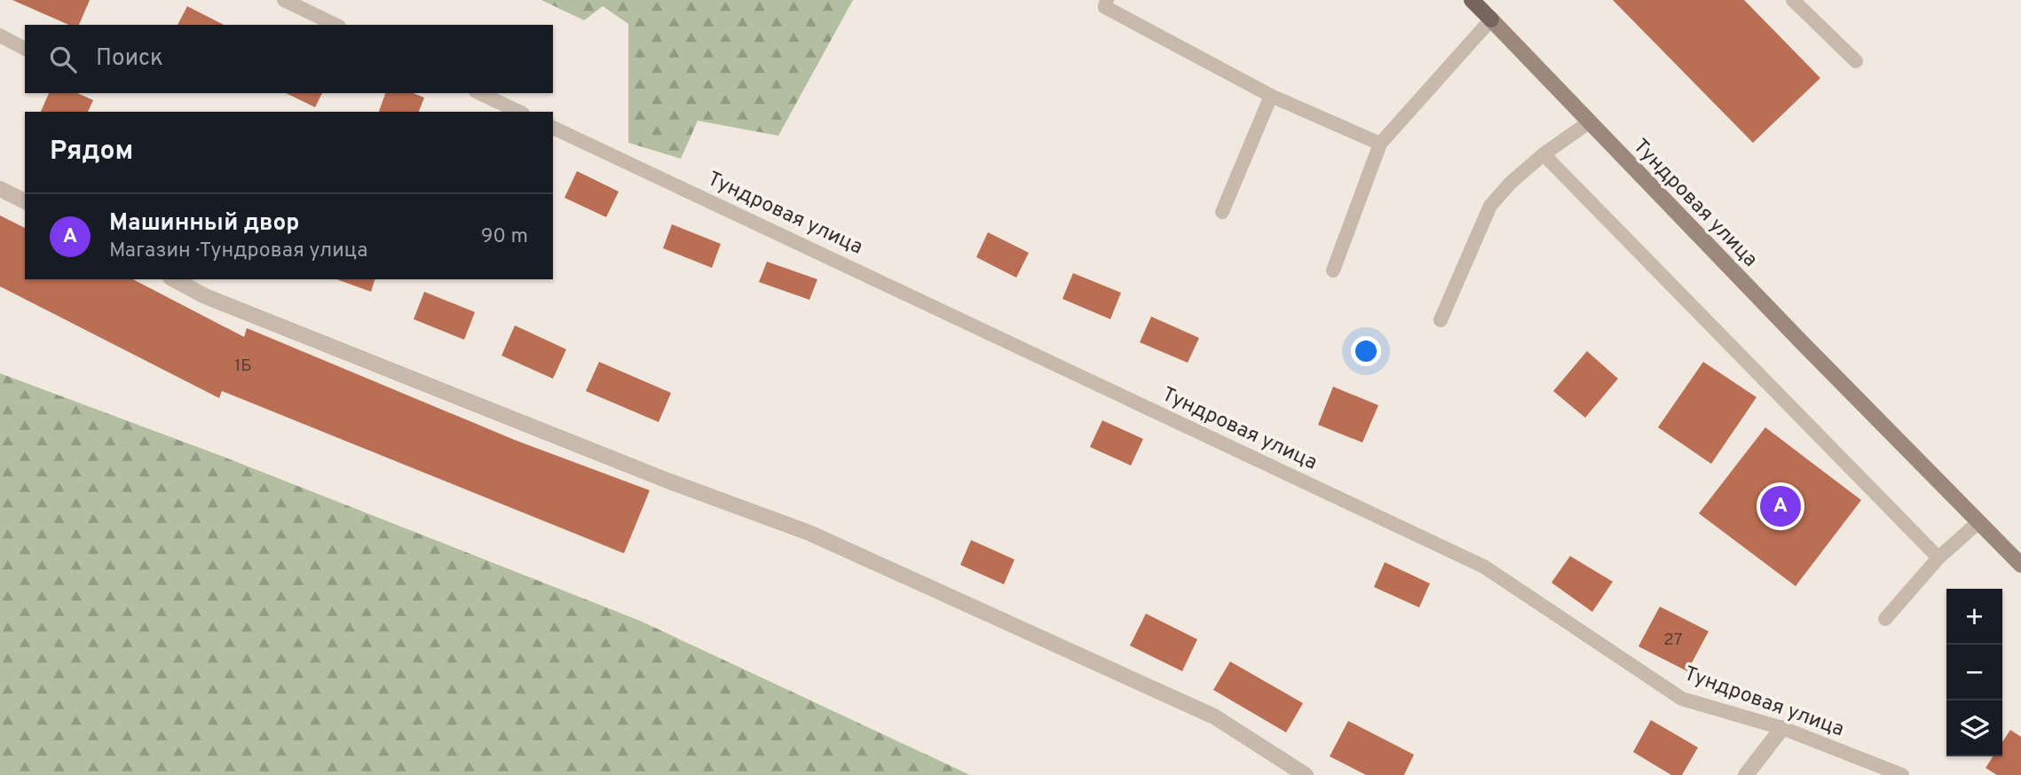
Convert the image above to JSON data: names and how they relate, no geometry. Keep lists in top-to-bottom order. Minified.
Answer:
{"streets":{"main road":["Тундровая улица"]},"house_numbers":["1Б","27"],"page":{"search":"Поиск","heading":"Рядом","list":[{"mark":"A","name":"Машинный двор","note":"Магазин · Тундровая улица","value":"90 m"}],"pins":"A","map_buttons":["+","−"]}}
